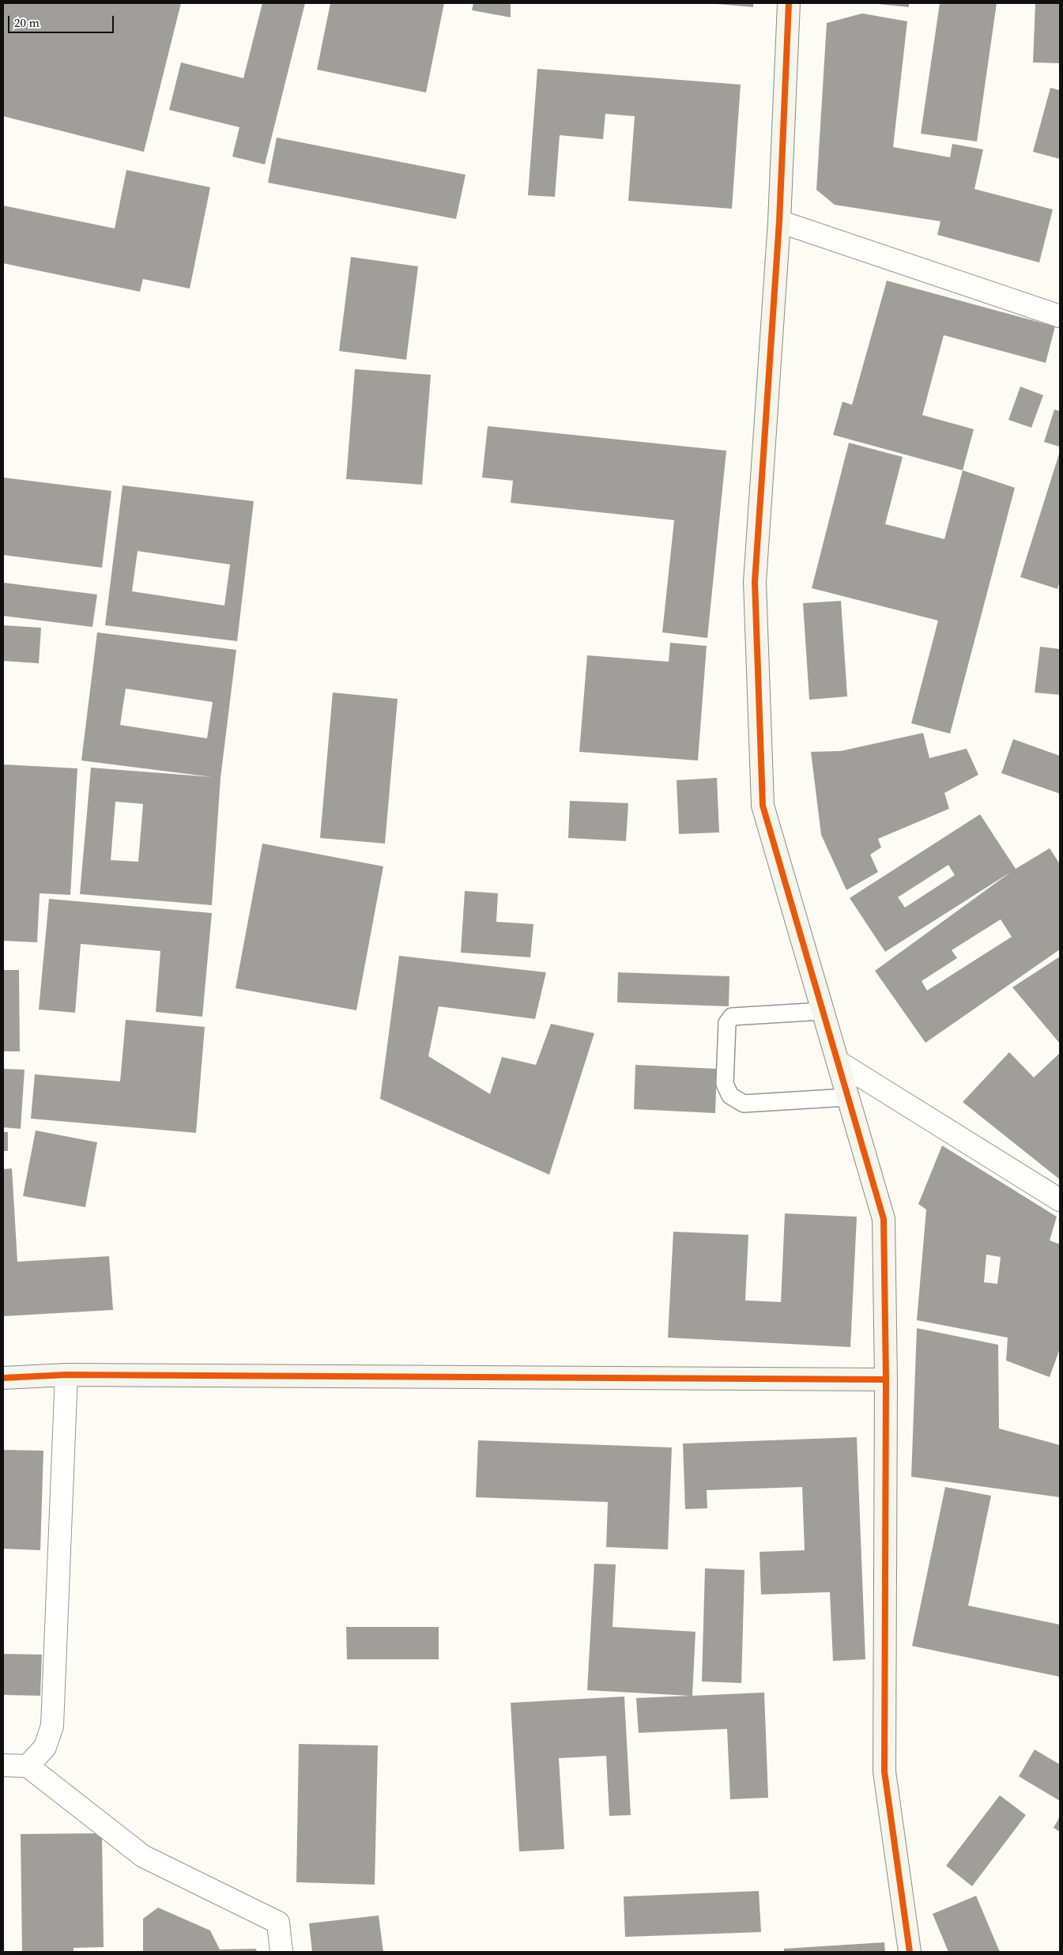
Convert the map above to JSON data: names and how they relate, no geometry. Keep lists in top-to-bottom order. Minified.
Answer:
{"scale_bar":"20 m"}
